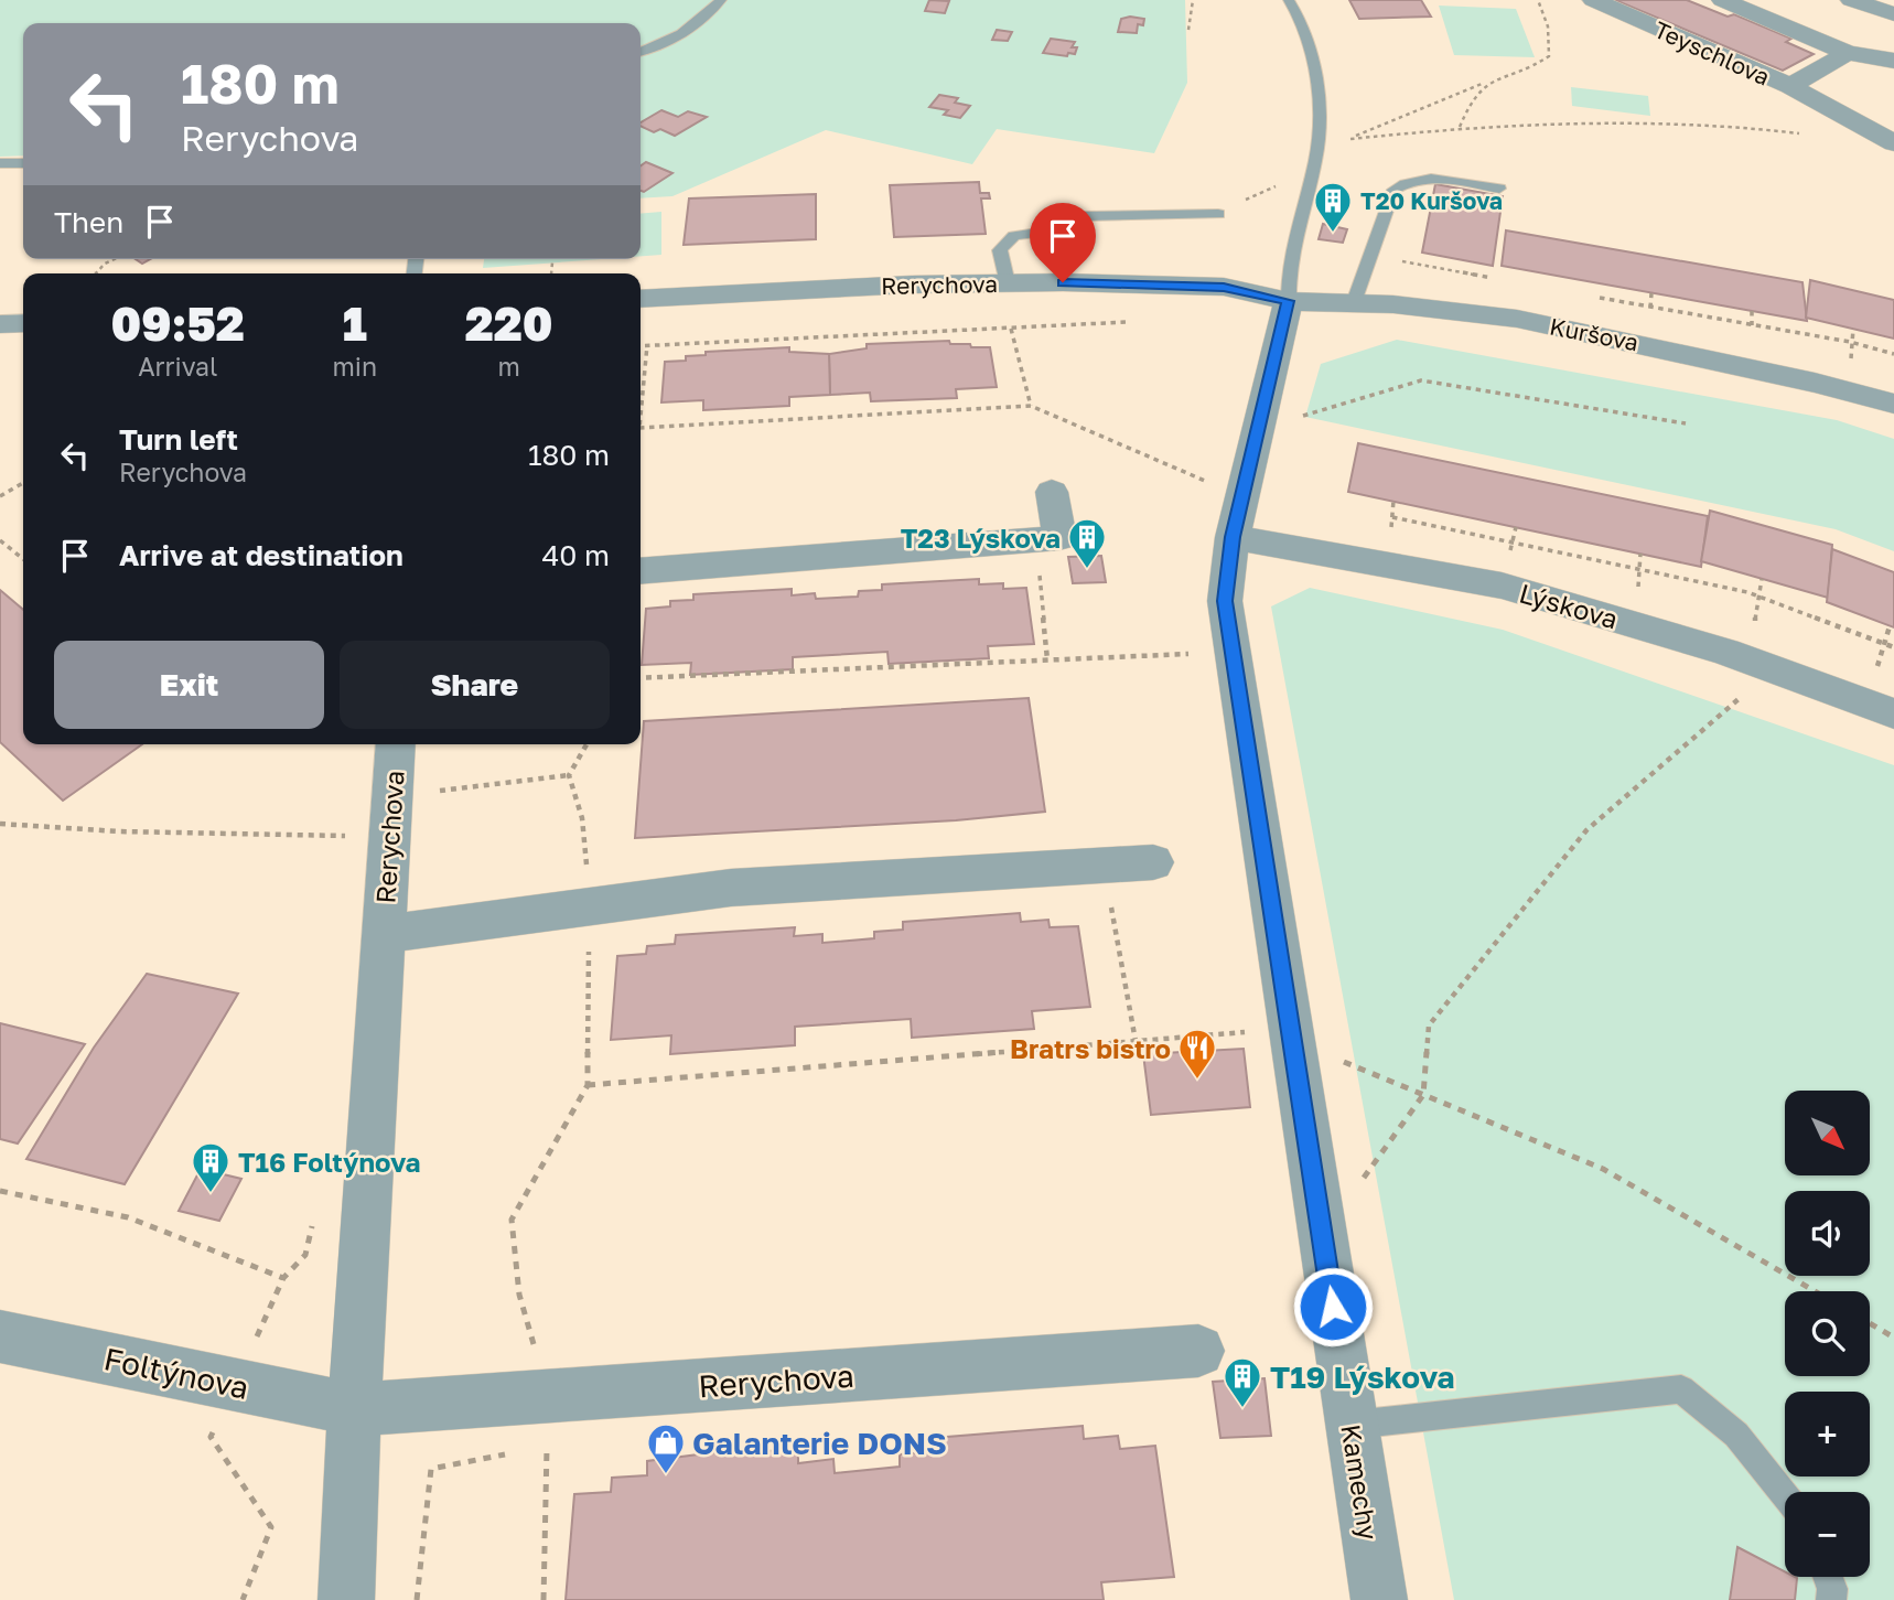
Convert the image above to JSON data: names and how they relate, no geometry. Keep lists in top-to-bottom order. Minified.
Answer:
{"streets":{"street":["Teyschlova","Rerychova","Kuršova","Lýskova","Foltýnova","Kamechy"]},"crossings":[["Rerychova","Kuršova"],["Rerychova","Foltýnova"],["Rerychova","Kamechy"],["Kuršova","Kamechy"],["Lýskova","Kamechy"]],"places":{"building":["T20 Kuršova","T23 Lýskova","T16 Foltýnova","T19 Lýskova"],"restaurant":["Bratrs bistro"],"shop":["Galanterie DONS"]},"north":"bottom right","page":{"turn":["180 m","Rerychova"],"then":"Then","eta":["09:52","Arrival","1","min","220","m"],"list":[{"name":"Turn left","note":"Rerychova","value":"180 m"},{"name":"Arrive at destination","value":"40 m"}],"buttons":["Exit","Share"],"map_buttons":["+","−"]}}
